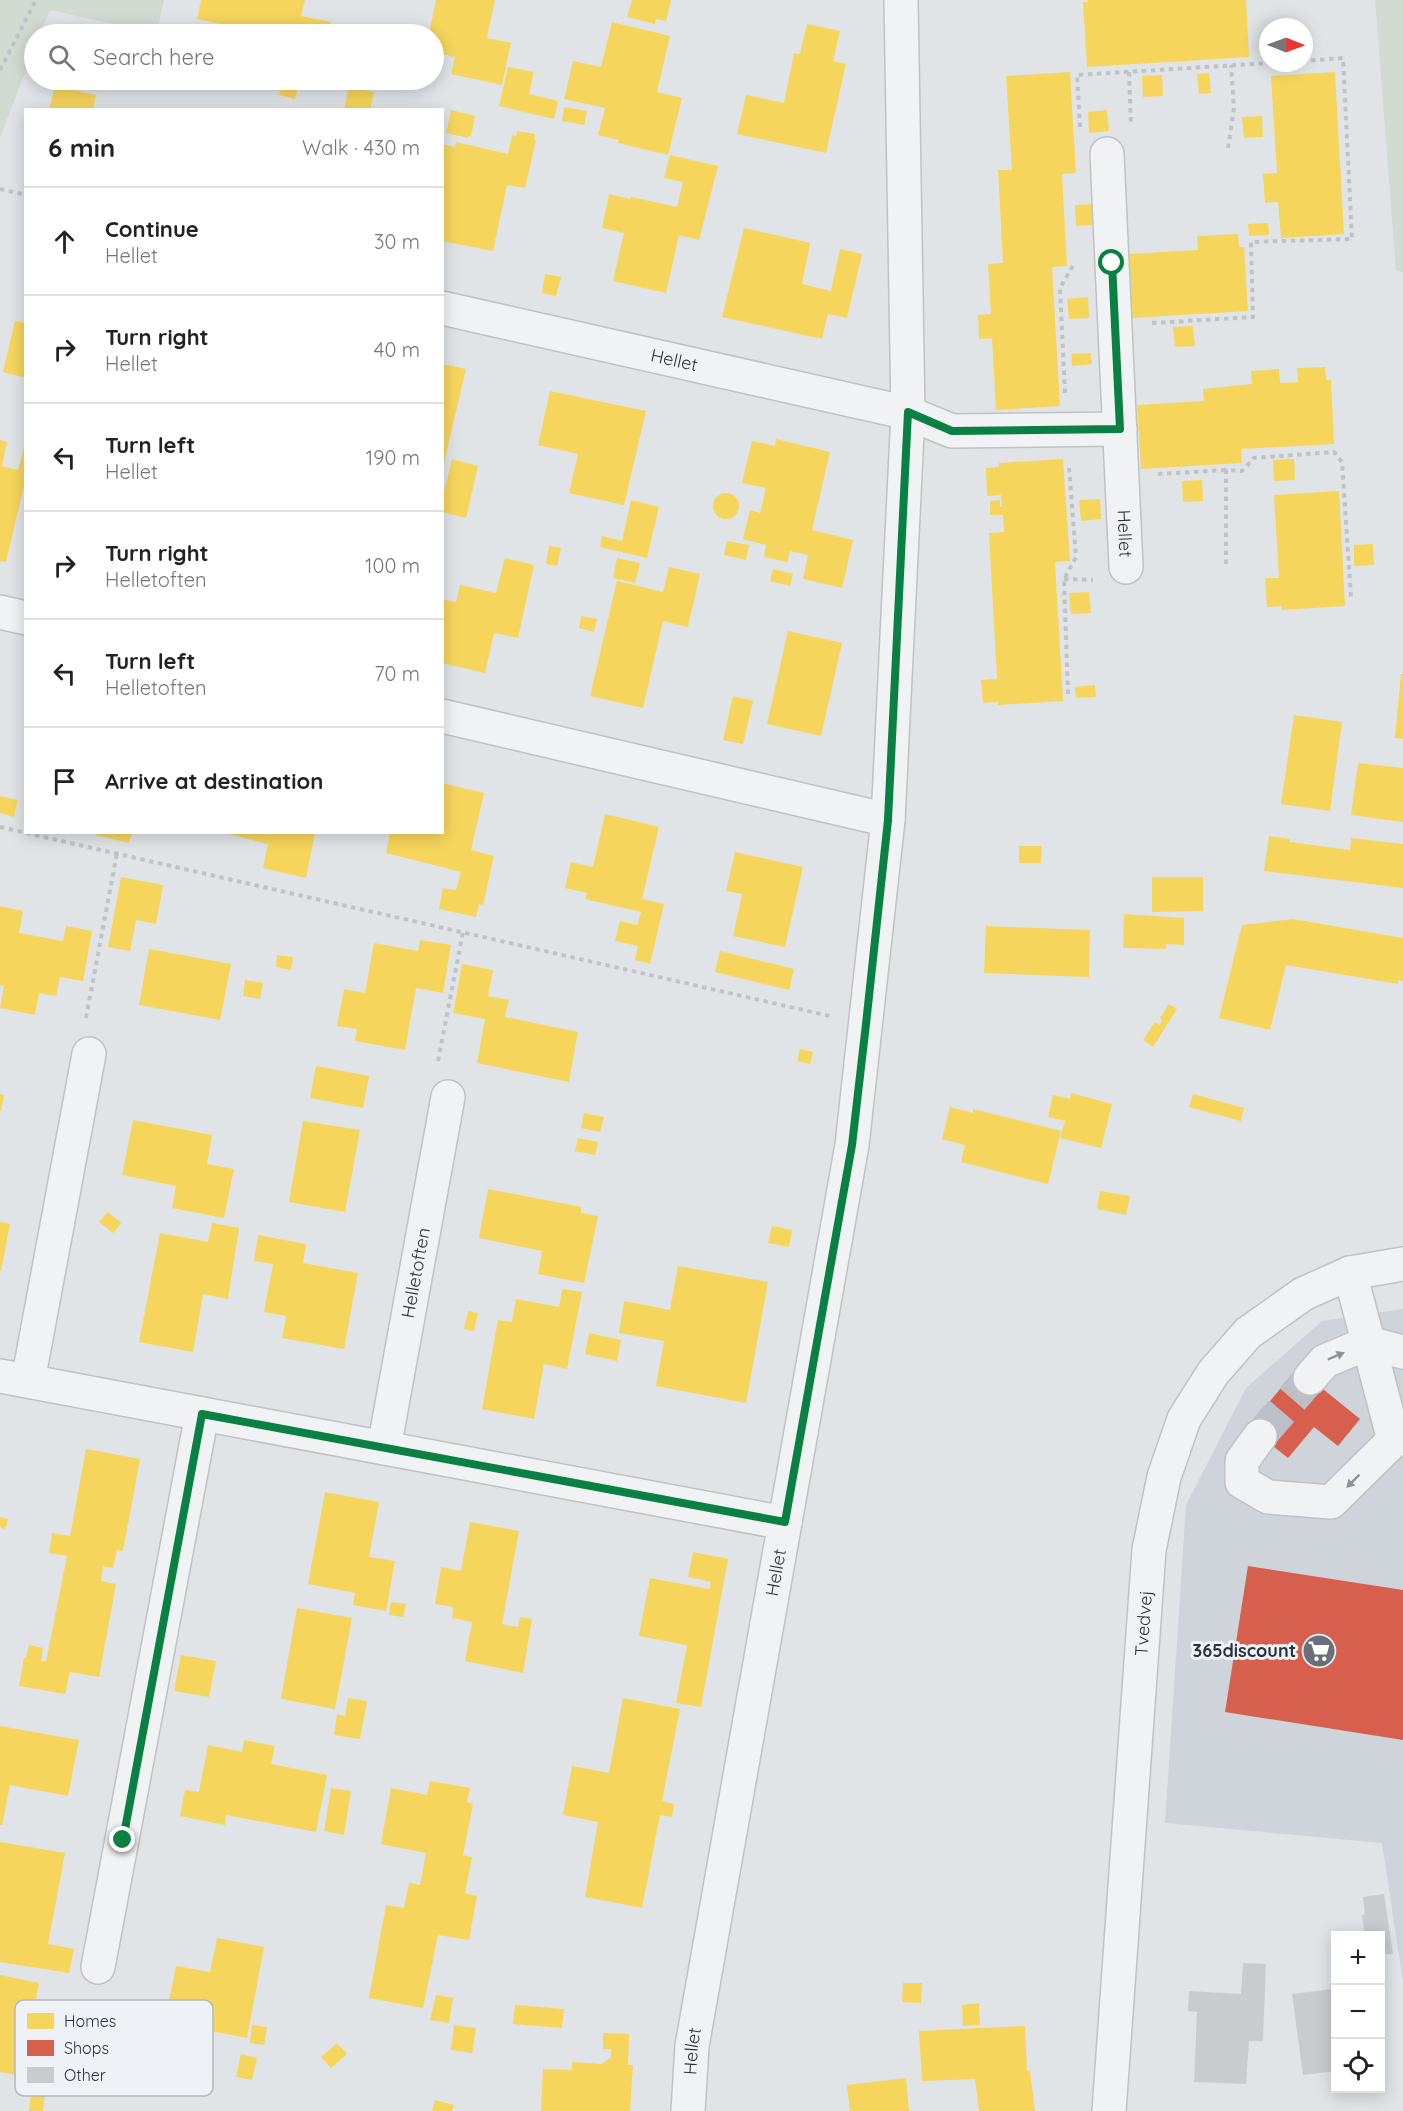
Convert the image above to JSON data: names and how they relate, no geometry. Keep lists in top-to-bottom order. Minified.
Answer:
{"streets":{"street":["Hellet","Helletoften","Tvedvej"]},"places":{"supermarket":["365discount"]},"legend":["Homes","Shops","Other"],"north":"right","page":{"search":"Search here","heading":["6 min","Walk · 430 m"],"list":[["Continue","Hellet","30 m"],["Turn right","Hellet","40 m"],["Turn left","Hellet","190 m"],["Turn right","Helletoften","100 m"],["Turn left","Helletoften","70 m"],"Arrive at destination"],"map_buttons":["+","−"]}}
